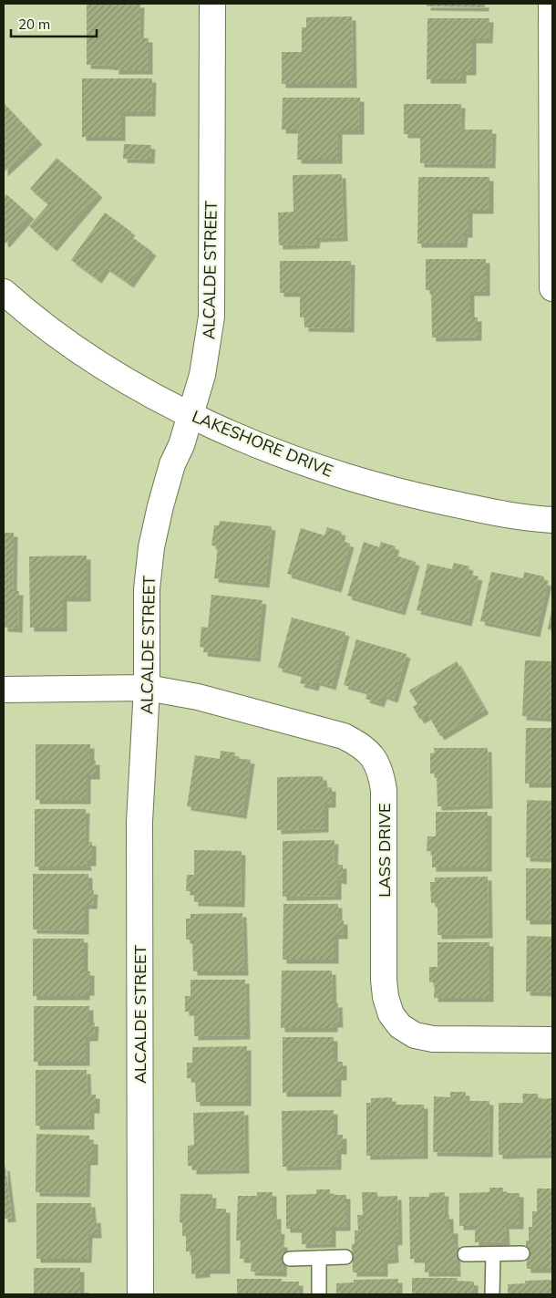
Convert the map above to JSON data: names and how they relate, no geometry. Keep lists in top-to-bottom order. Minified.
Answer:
{"streets":{"street":["ALCALDE STREET","LAKESHORE DRIVE","LASS DRIVE"]},"crossings":[["ALCALDE STREET","LAKESHORE DRIVE"],["ALCALDE STREET","LASS DRIVE"]],"scale_bar":"20 m"}
